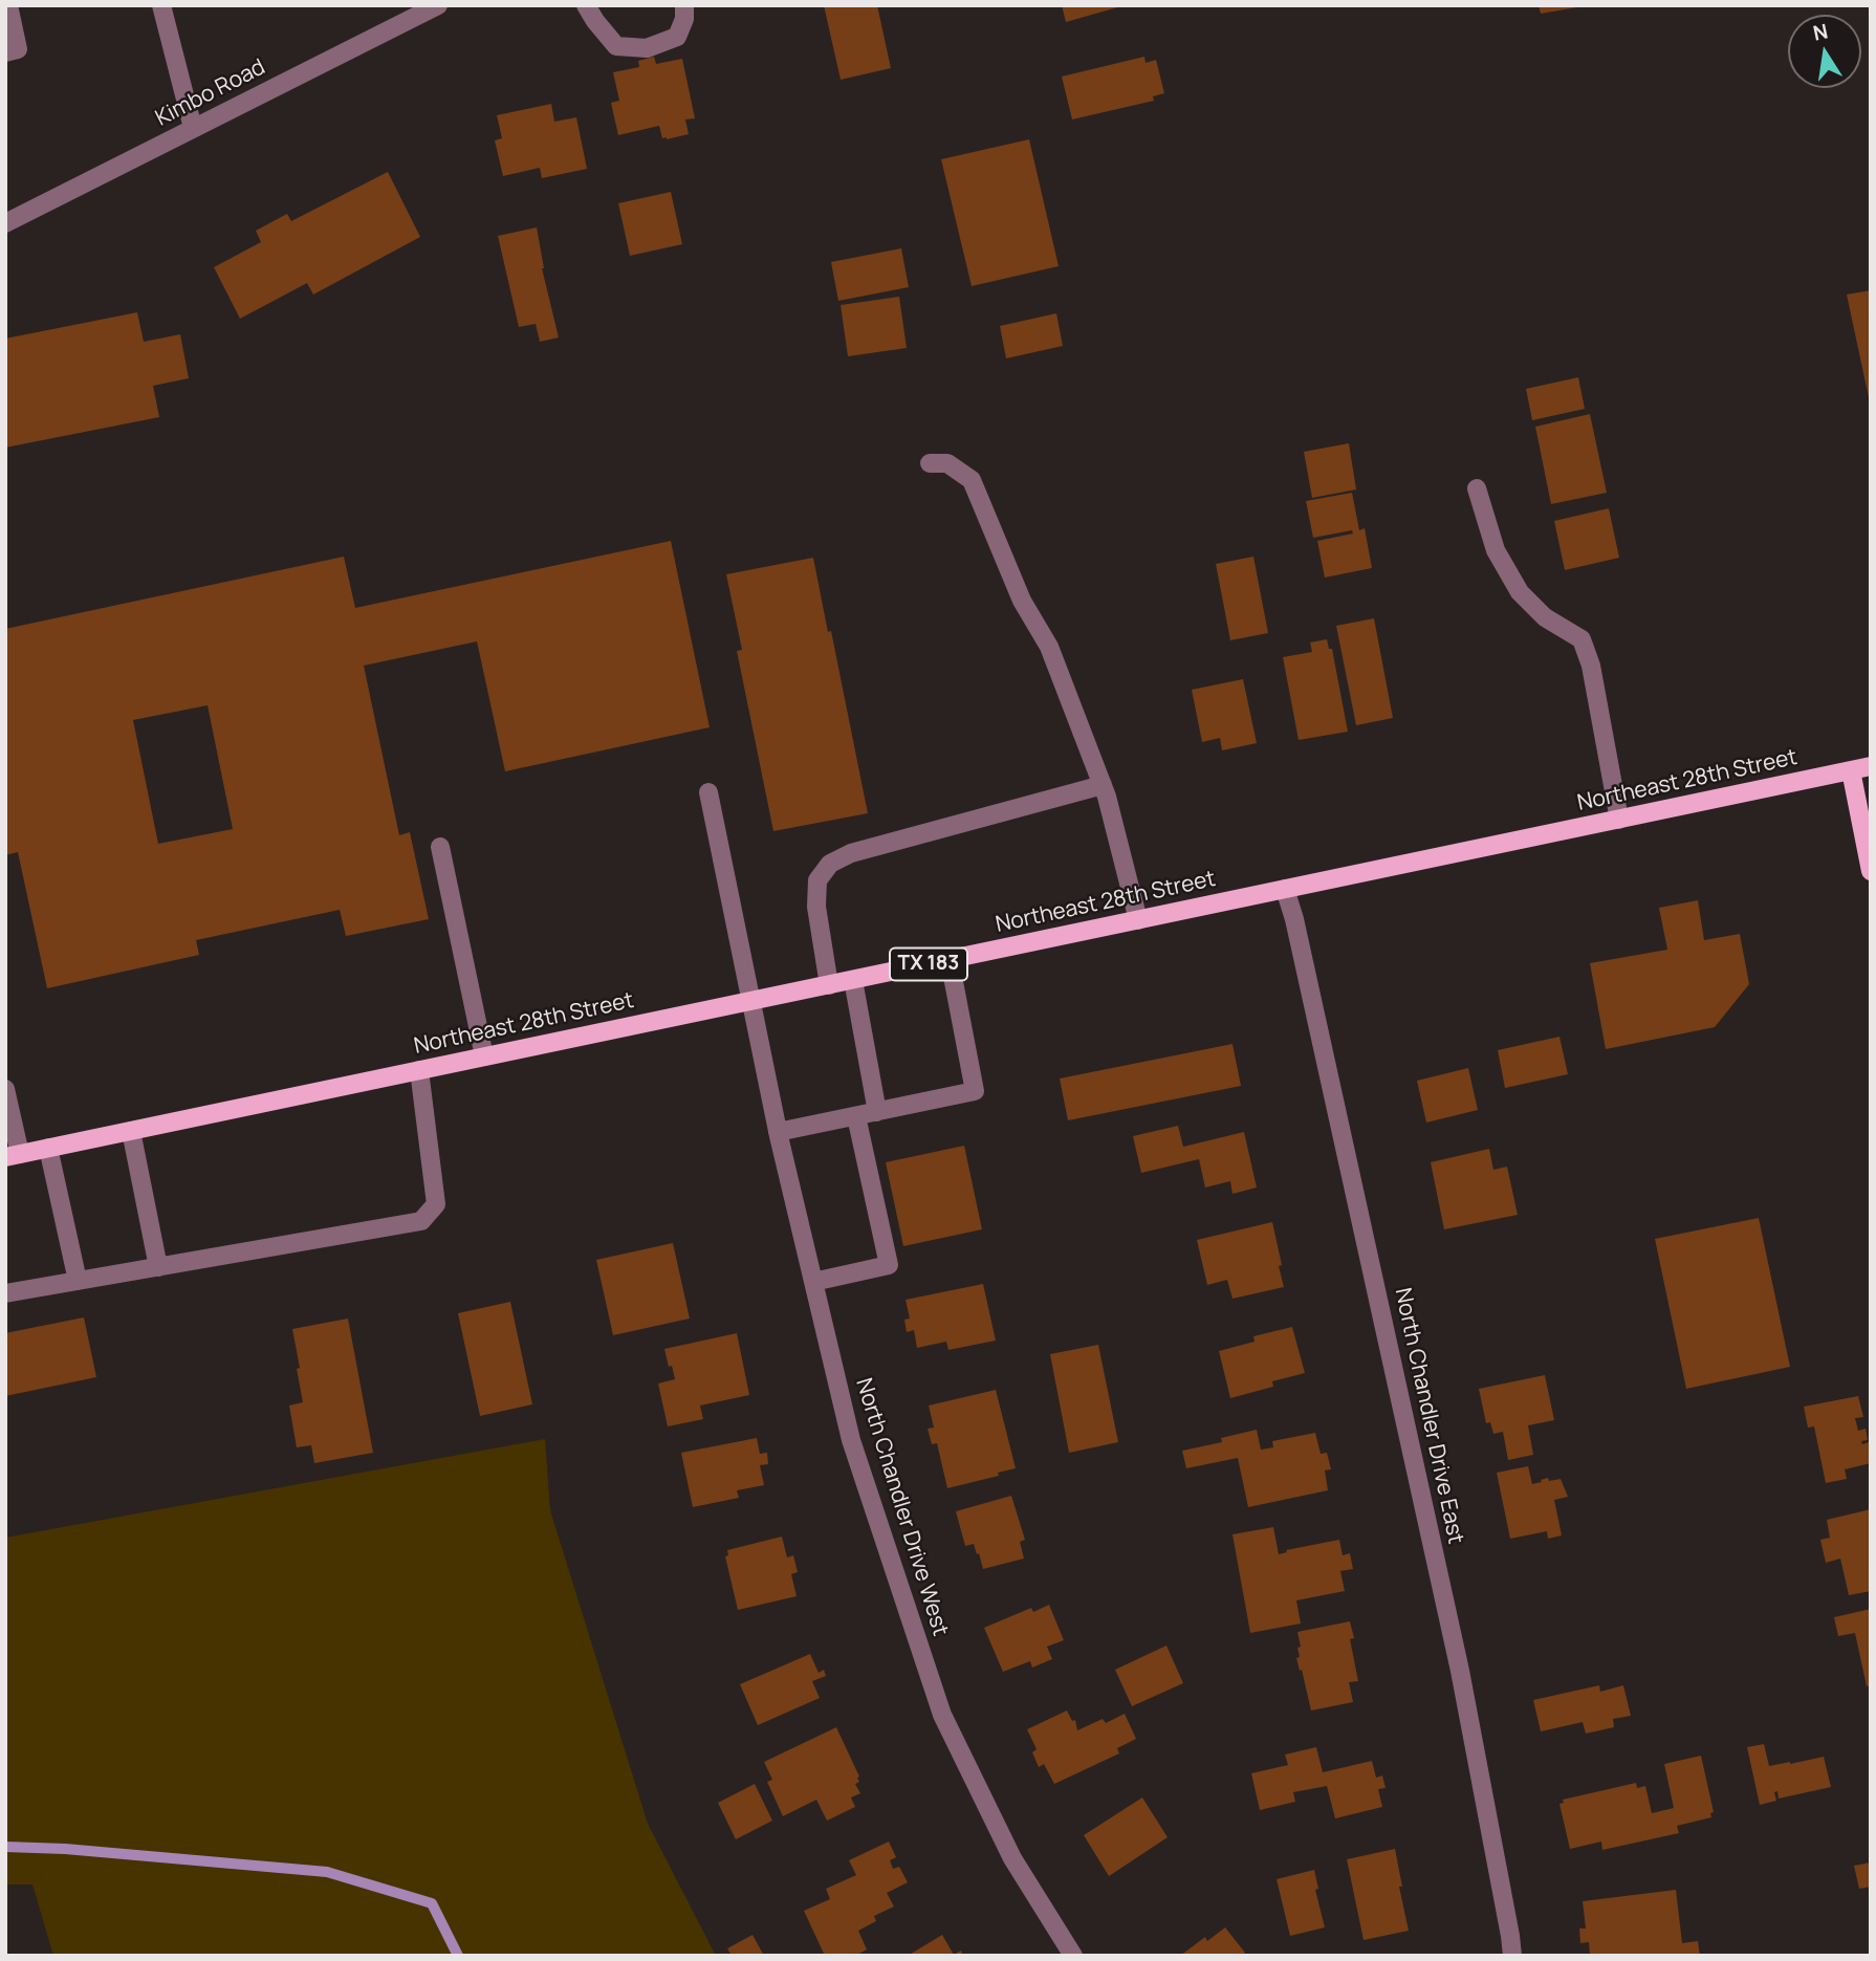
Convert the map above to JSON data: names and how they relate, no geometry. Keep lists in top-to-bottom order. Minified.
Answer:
{"streets":{"main road":["Northeast 28th Street","TX 183"],"street":["Kimbo Road","North Chandler Drive East","North Chandler Drive West"]},"crossings":[["Northeast 28th Street","North Chandler Drive East"],["Northeast 28th Street","North Chandler Drive West"]],"north":"top"}
